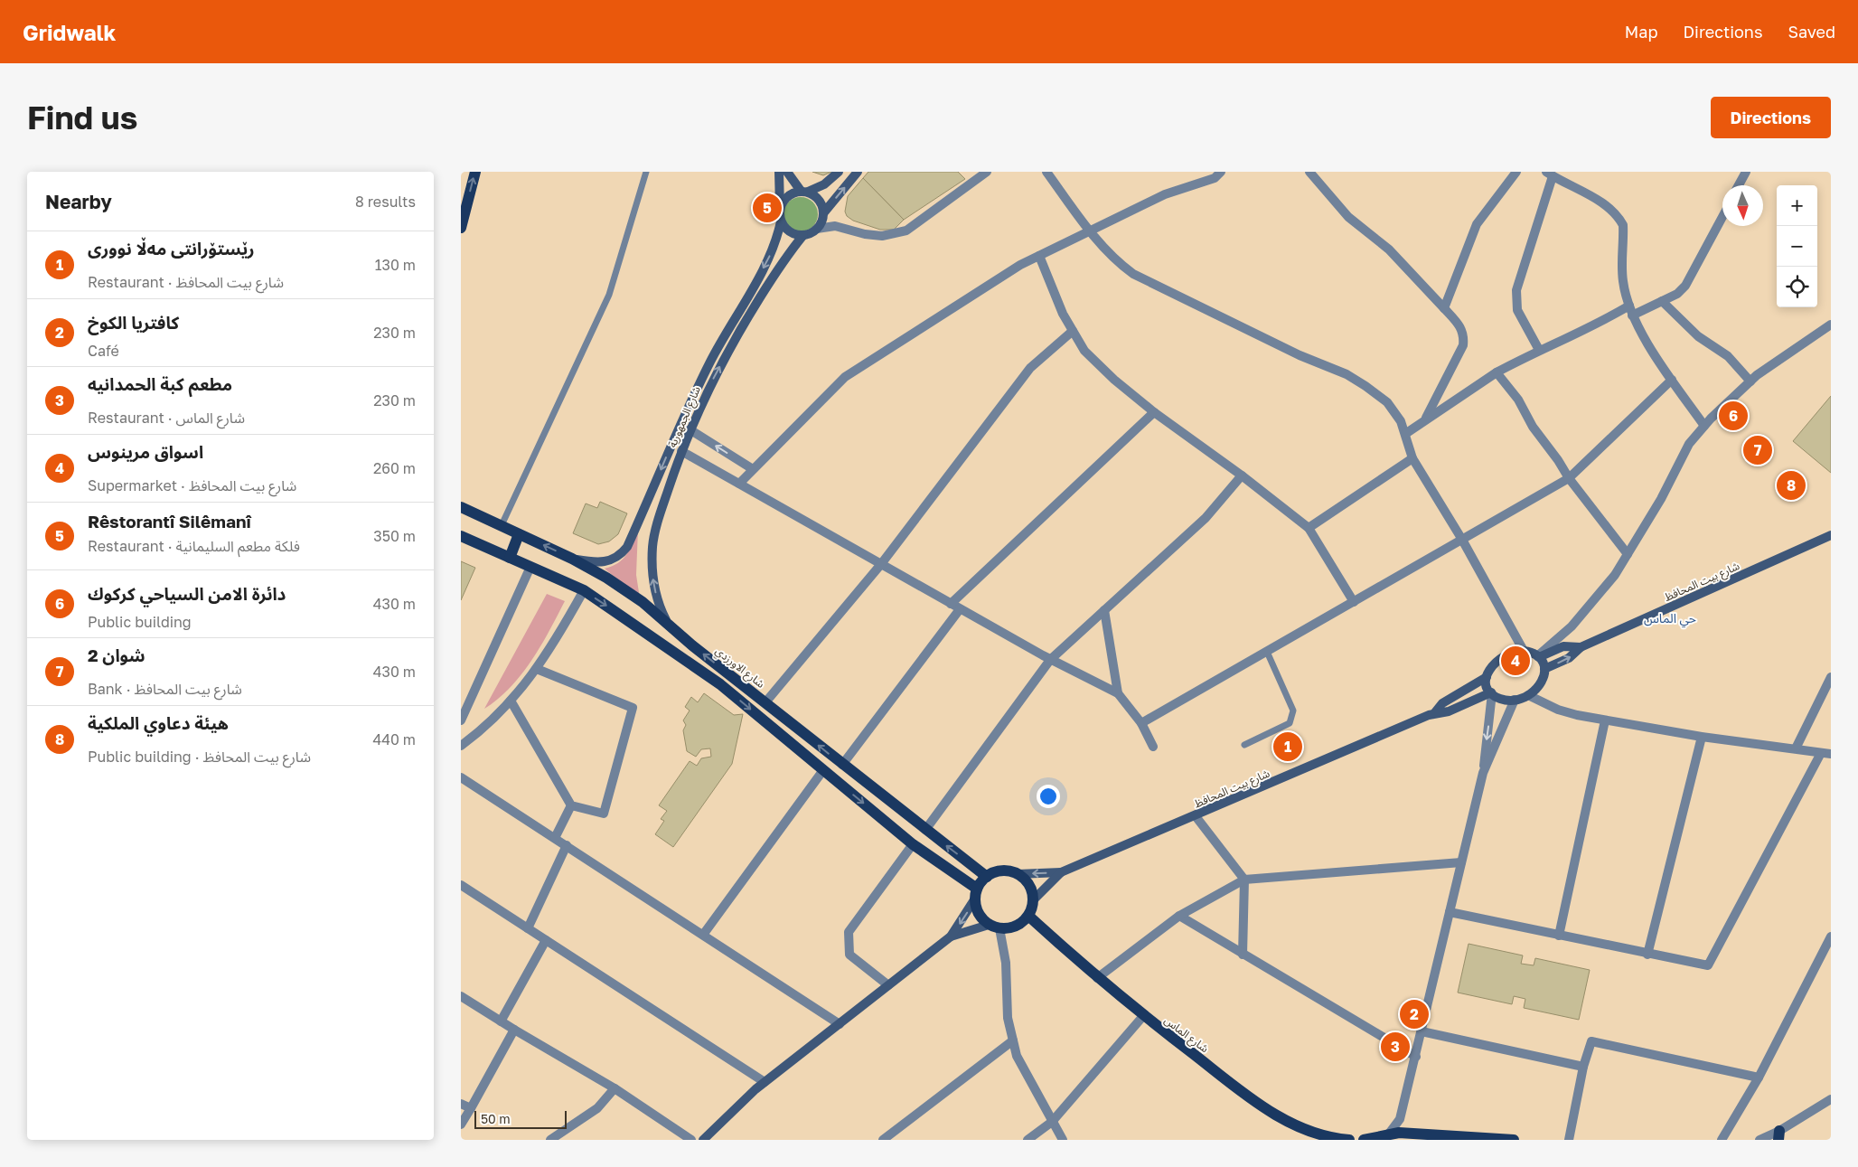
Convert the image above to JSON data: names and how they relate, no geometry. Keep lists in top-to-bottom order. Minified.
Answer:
{"streets":{"main road":["شارع الجمهورية","شارع بيت المحافظ","شارع الاورزدي","شارع الماس"]},"crossings":[["شارع الجمهورية","شارع الاورزدي"],["شارع بيت المحافظ","شارع الاورزدي"],["شارع بيت المحافظ","شارع الماس"],["شارع الاورزدي","شارع الماس"]],"districts":["حي الماس"],"scale_bar":"50 m","north":"bottom","page":{"header":"Gridwalk","nav":["Map","Directions","Saved"],"buttons":"Directions","title":"Find us","heading":["Nearby","8 results"],"map_buttons":["+","−"],"pins":["5","6","7","8","4","1","2","3"],"list":[{"mark":"1","name":"رێستۆرانتی مەڵا نووری","note":"Restaurant · شارع بيت المحافظ","value":"130 m"},{"mark":"2","name":"كافتريا الكوخ","note":"Café","value":"230 m"},{"mark":"3","name":"مطعم كبة الحمدانيه","note":"Restaurant · شارع الماس","value":"230 m"},{"mark":"4","name":"اسواق مرينوس","note":"Supermarket · شارع بيت المحافظ","value":"260 m"},{"mark":"5","name":"Rêstorantî Silêmanî","note":"Restaurant · فلكة مطعم السليمانية","value":"350 m"},{"mark":"6","name":"دائرة الامن السياحي كركوك","note":"Public building","value":"430 m"},{"mark":"7","name":"شوان 2","note":"Bank · شارع بيت المحافظ","value":"430 m"},{"mark":"8","name":"هيئة دعاوي الملكية","note":"Public building · شارع بيت المحافظ","value":"440 m"}],"scale":"50 m"}}
